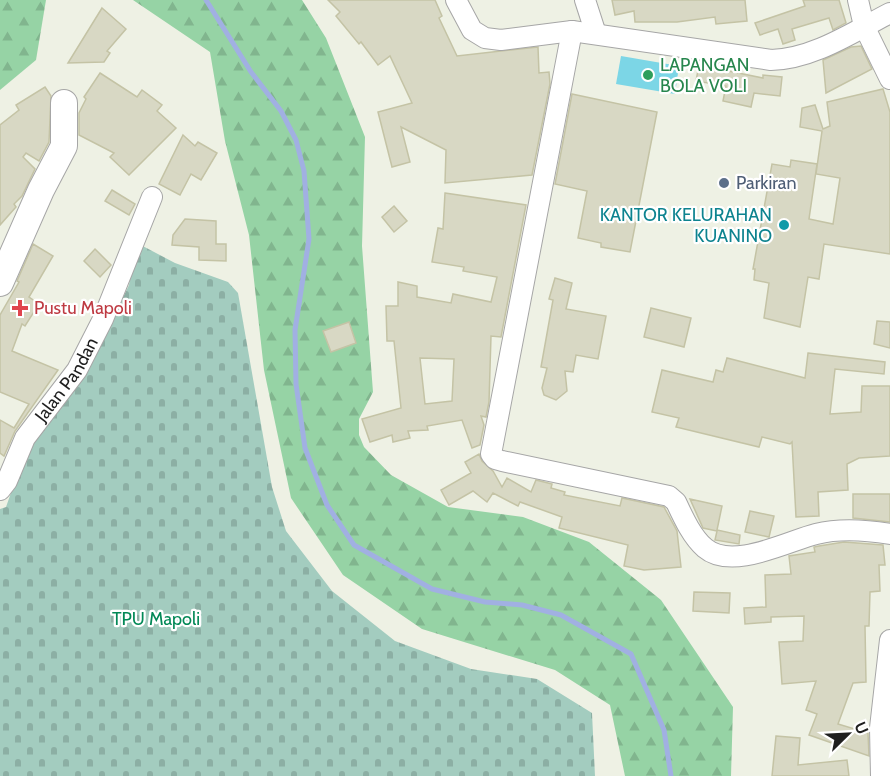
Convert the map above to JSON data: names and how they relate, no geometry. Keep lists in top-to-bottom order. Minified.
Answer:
{"streets":{"street":["Jalan Pandan"]},"parks":["TPU Mapoli"],"places":{"other":["LAPANGAN BOLA VOLI","Parkiran","KANTOR KELURAHAN KUANINO"],"health":["Pustu Mapoli"]},"north":"top right"}
